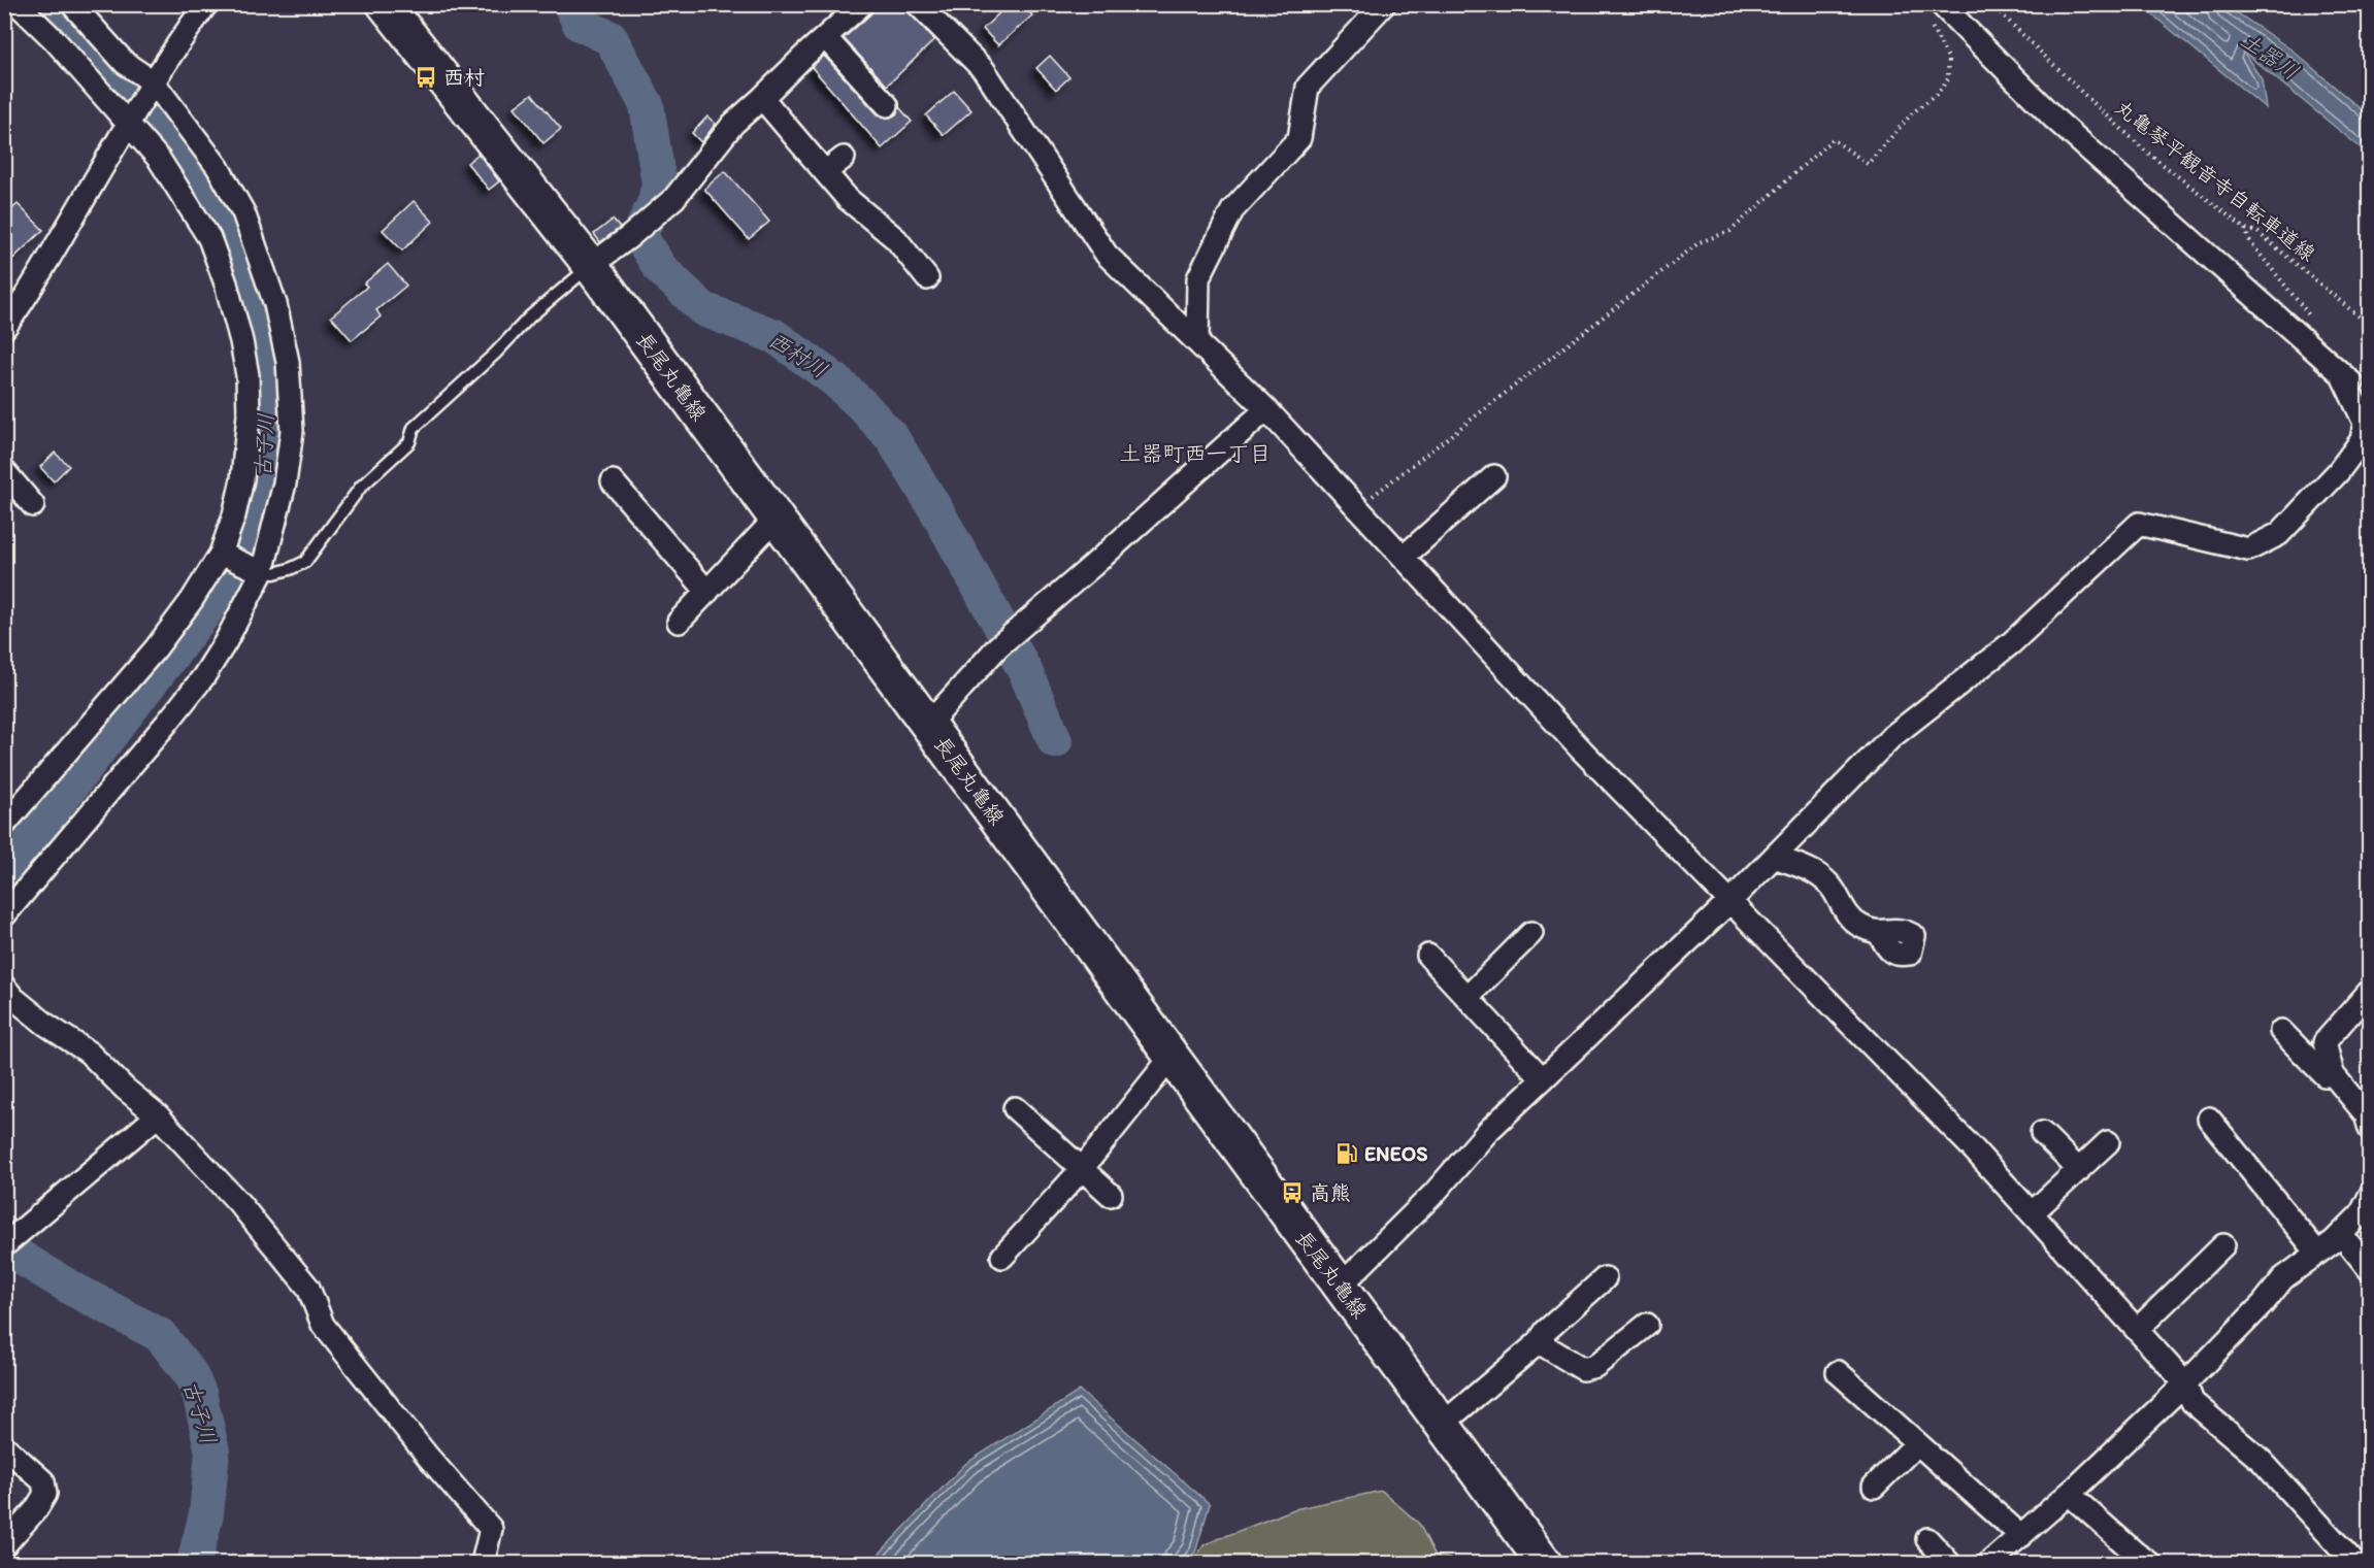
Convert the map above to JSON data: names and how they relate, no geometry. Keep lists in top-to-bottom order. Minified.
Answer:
{"streets":{"main road":["長尾丸亀線"],"path":["丸亀琴平観音寺自転車道線"]},"districts":["土器町西一丁目"],"water":["土器川","西村川","古子川"],"places":{"bus stop":["西村","高熊"],"fuel station":["ENEOS"]}}
